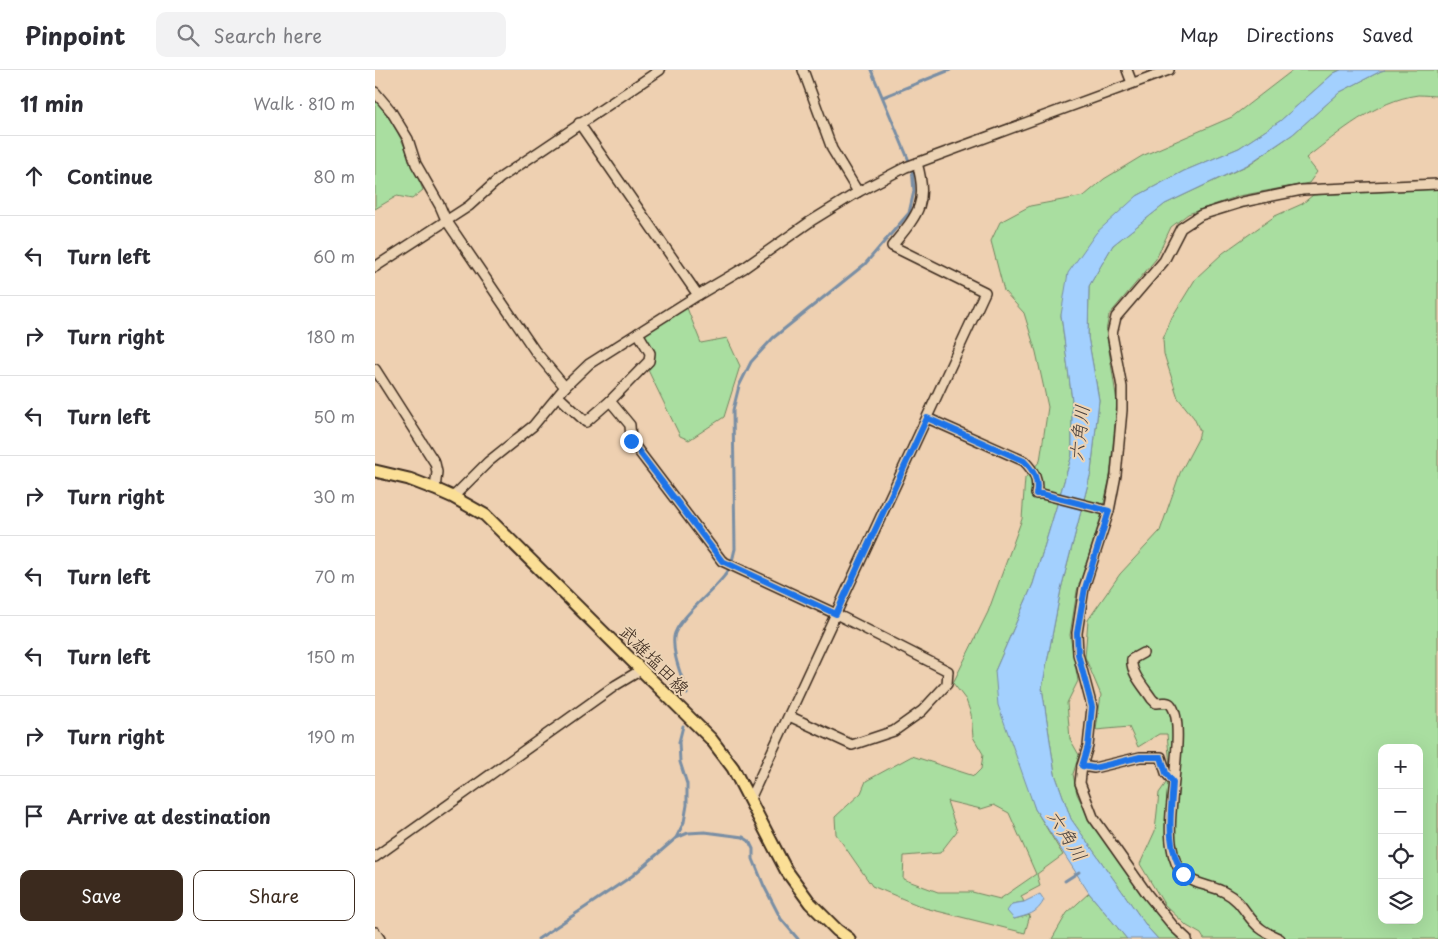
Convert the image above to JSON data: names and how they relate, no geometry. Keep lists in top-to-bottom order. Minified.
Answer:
{"streets":{"main road":["武雄塩田線"]},"water":["六角川"],"page":{"header":"Pinpoint","search":"Search here","nav":["Map","Directions","Saved"],"heading":["11 min","Walk · 810 m"],"list":[["Continue","80 m"],["Turn left","60 m"],["Turn right","180 m"],["Turn left","50 m"],["Turn right","30 m"],["Turn left","70 m"],["Turn left","150 m"],["Turn right","190 m"],"Arrive at destination"],"map_buttons":["+","−"],"buttons":["Save","Share"]}}
